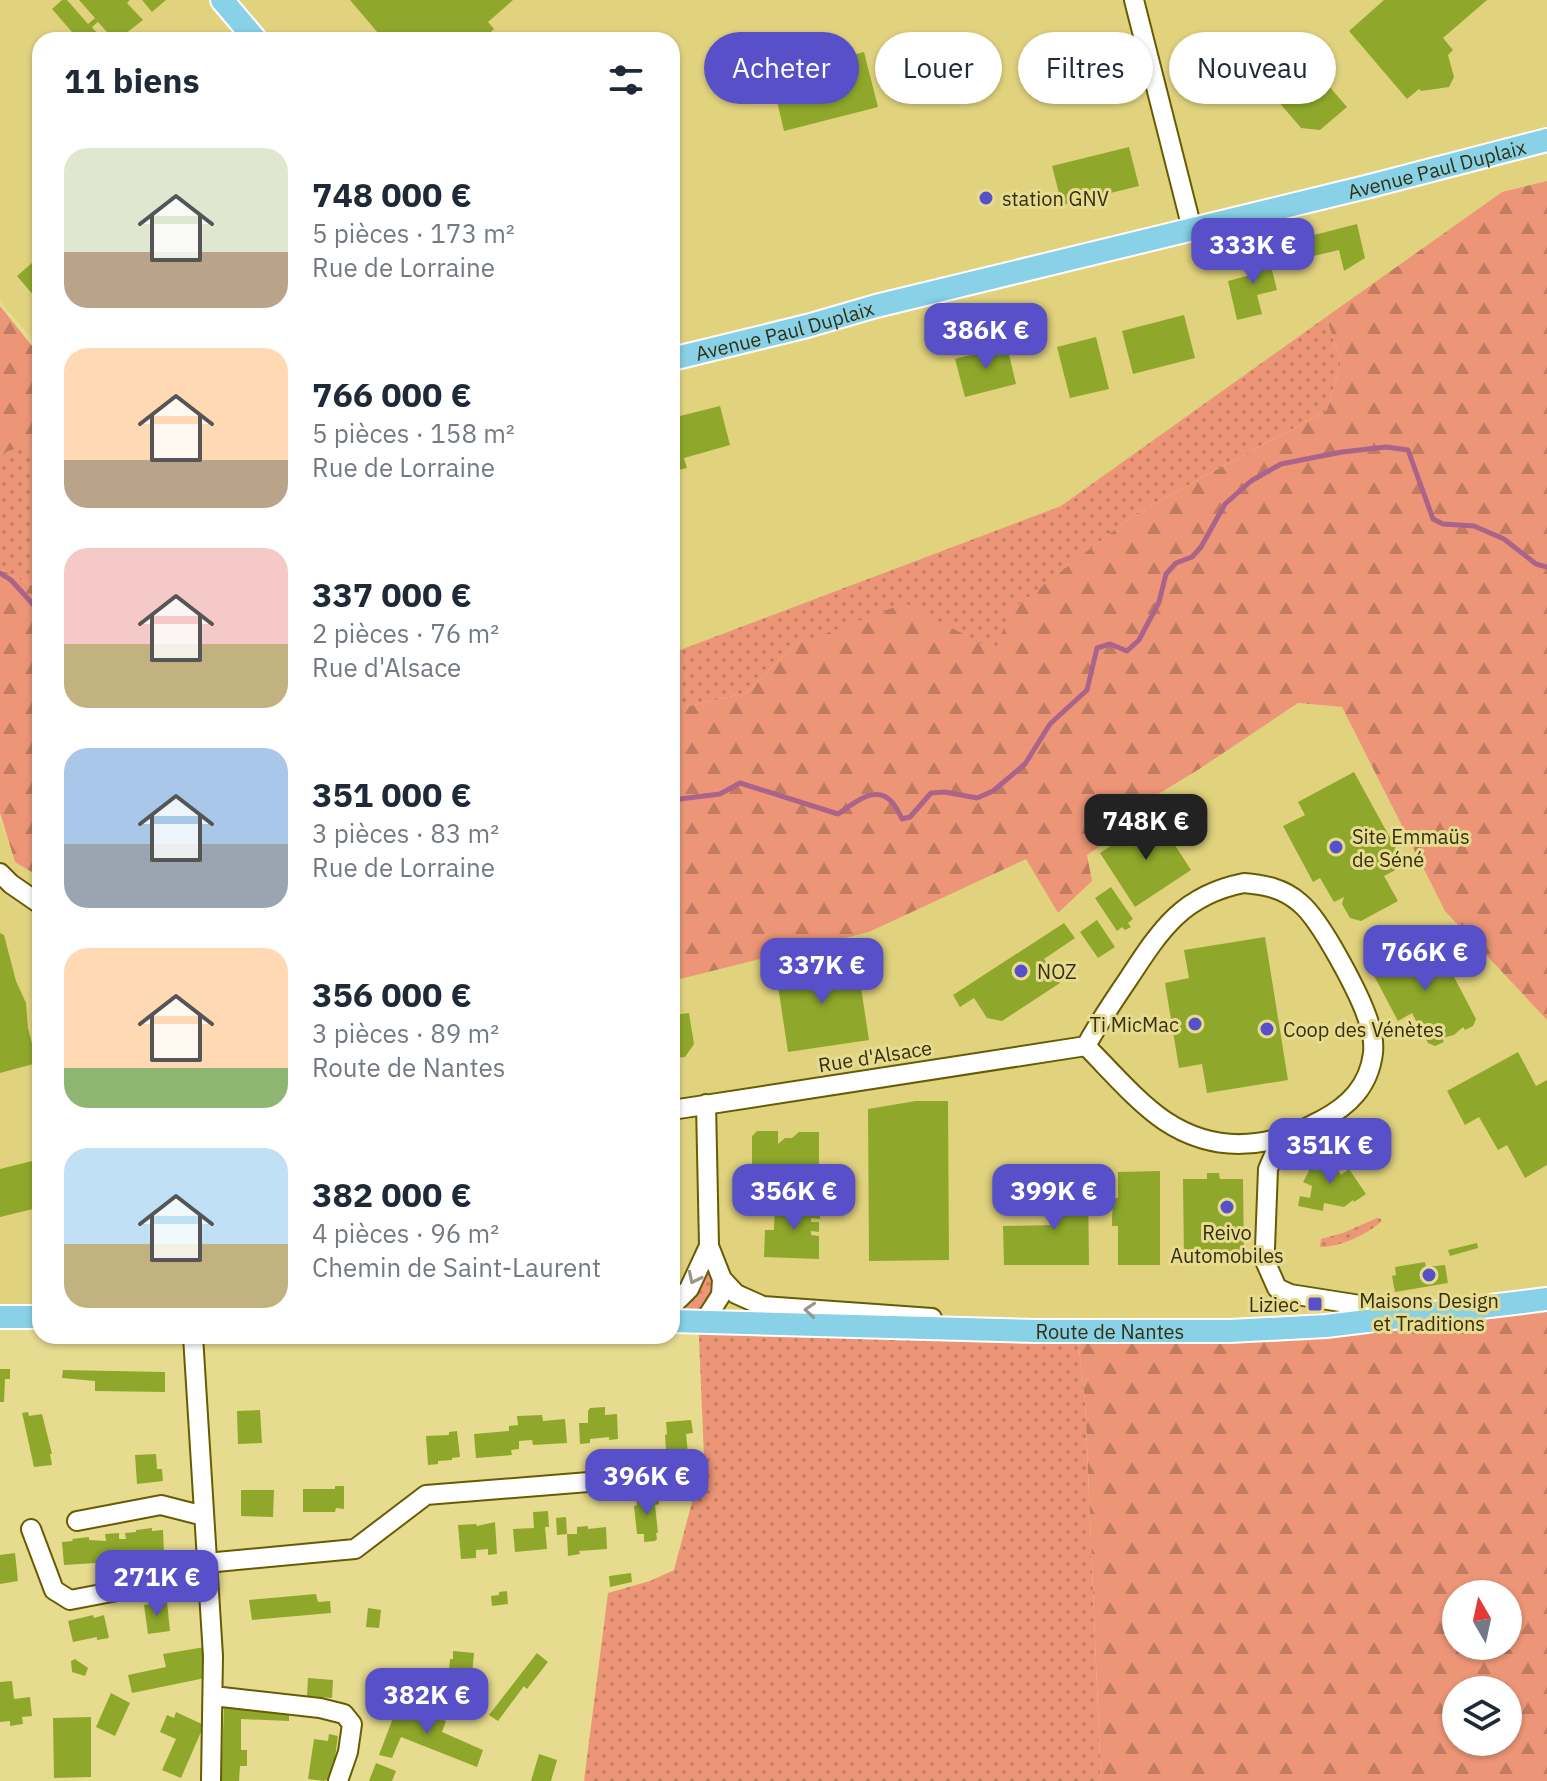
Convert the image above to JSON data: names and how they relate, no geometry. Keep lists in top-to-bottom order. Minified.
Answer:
{"streets":{"main road":["Avenue Paul Duplaix","Route de Nantes"],"street":["Rue d'Alsace"]},"places":{"other":["station GNV","Site Emmaüs de Séné","NOZ","Ti MicMac","Coop des Vénètes","Reivo Automobiles","Maisons Design et Traditions"],"transit":["Liziec"]},"north":"top","page":{"chip":["Acheter","Louer","Filtres","Nouveau"],"heading":"11 biens","list":[{"name":"748 000 €","note":"5 pièces · 173 m² · Rue de Lorraine"},{"name":"766 000 €","note":"5 pièces · 158 m² · Rue de Lorraine"},{"name":"337 000 €","note":"2 pièces · 76 m² · Rue d'Alsace"},{"name":"351 000 €","note":"3 pièces · 83 m² · Rue de Lorraine"},{"name":"356 000 €","note":"3 pièces · 89 m² · Route de Nantes"},{"name":"382 000 €","note":"4 pièces · 96 m² · Chemin de Saint-Laurent"}],"price":["333K €","386K €","748K €","766K €","337K €","351K €","356K €","399K €","396K €","271K €","382K €"]}}
